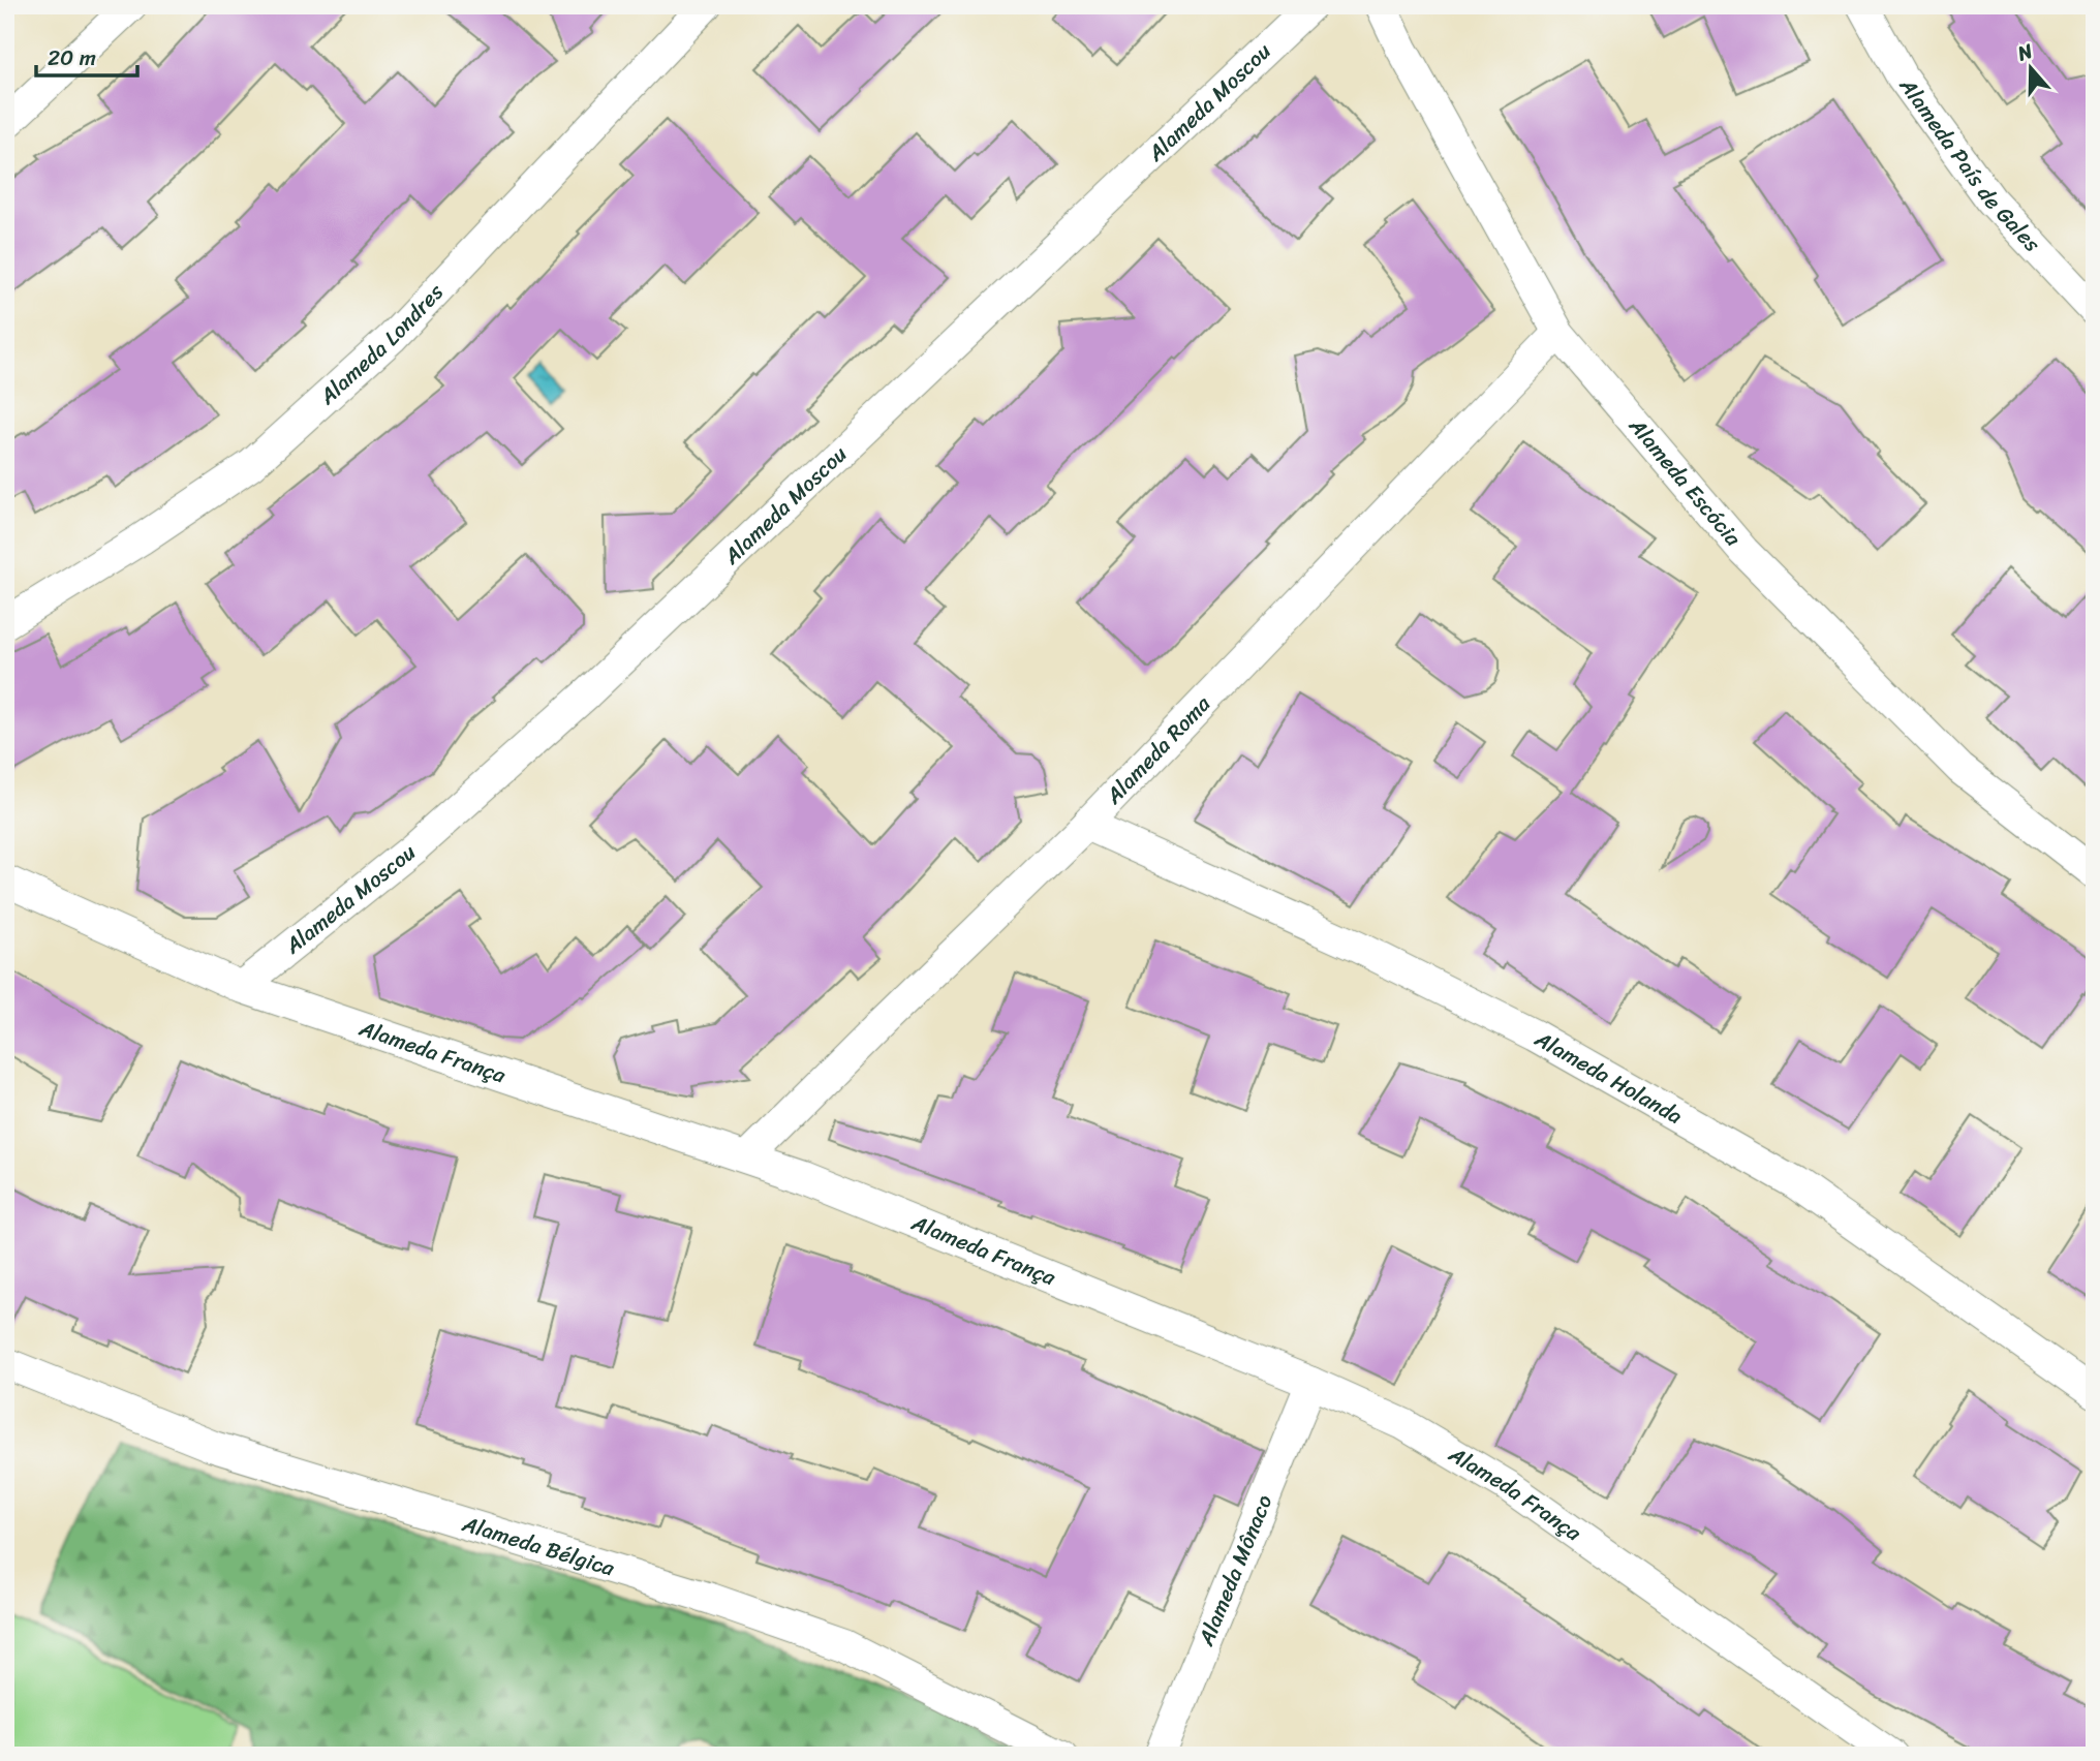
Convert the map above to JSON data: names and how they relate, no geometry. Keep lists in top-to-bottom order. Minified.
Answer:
{"streets":{"street":["Alameda Moscou","Alameda País de Gales","Alameda Londres","Alameda Escócia","Alameda Roma","Alameda França","Alameda Holanda","Alameda Bélgica","Alameda Mônaco"]},"crossings":[["Alameda Moscou","Alameda França"],["Alameda Escócia","Alameda Roma"],["Alameda Roma","Alameda França"],["Alameda Roma","Alameda Holanda"],["Alameda França","Alameda Mônaco"]],"scale_bar":"20 m","north":"top"}
